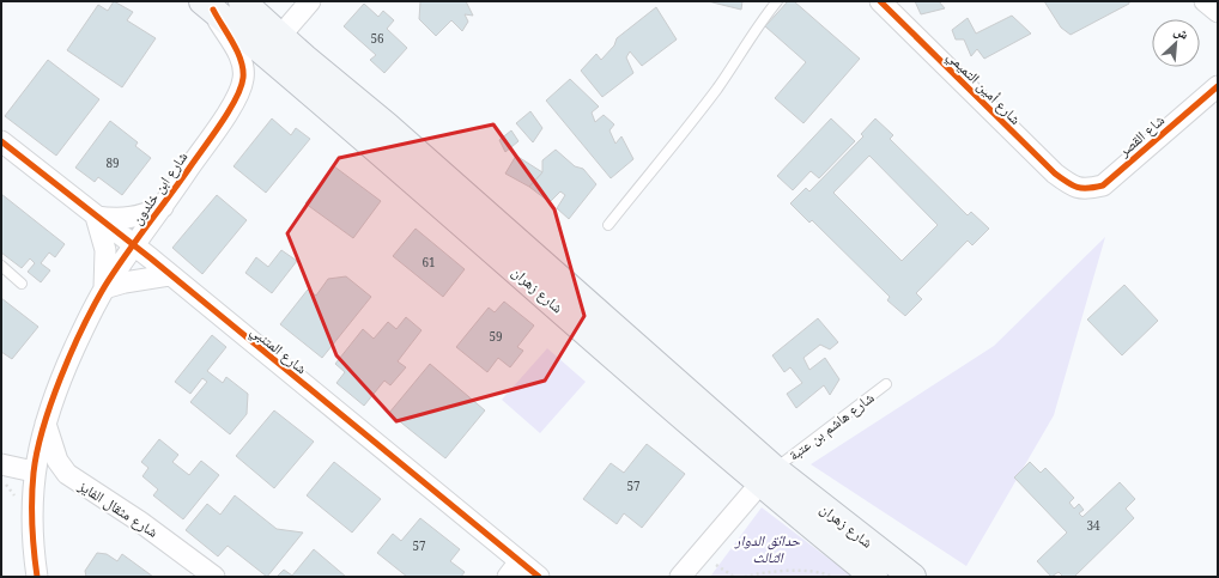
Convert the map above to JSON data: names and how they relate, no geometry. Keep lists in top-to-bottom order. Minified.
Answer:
{"streets":{"main road":["شارع زهران"],"street":["شارع أمين التميمي","شاع القصر","شارع ابن خلدون","شارع المتنبي","شارع هاشم بن عتبة","شارع مثقال الفايز"]},"crossings":[["شارع أمين التميمي","شاع القصر"],["شارع ابن خلدون","شارع زهران"],["شارع ابن خلدون","شارع المتنبي"],["شارع ابن خلدون","شارع مثقال الفايز"],["شارع زهران","شارع هاشم بن عتبة"]],"parks":["حدائق الدوار الثالث"],"house_numbers":["56","89","61","59","57","34","57"],"north":"top right"}
